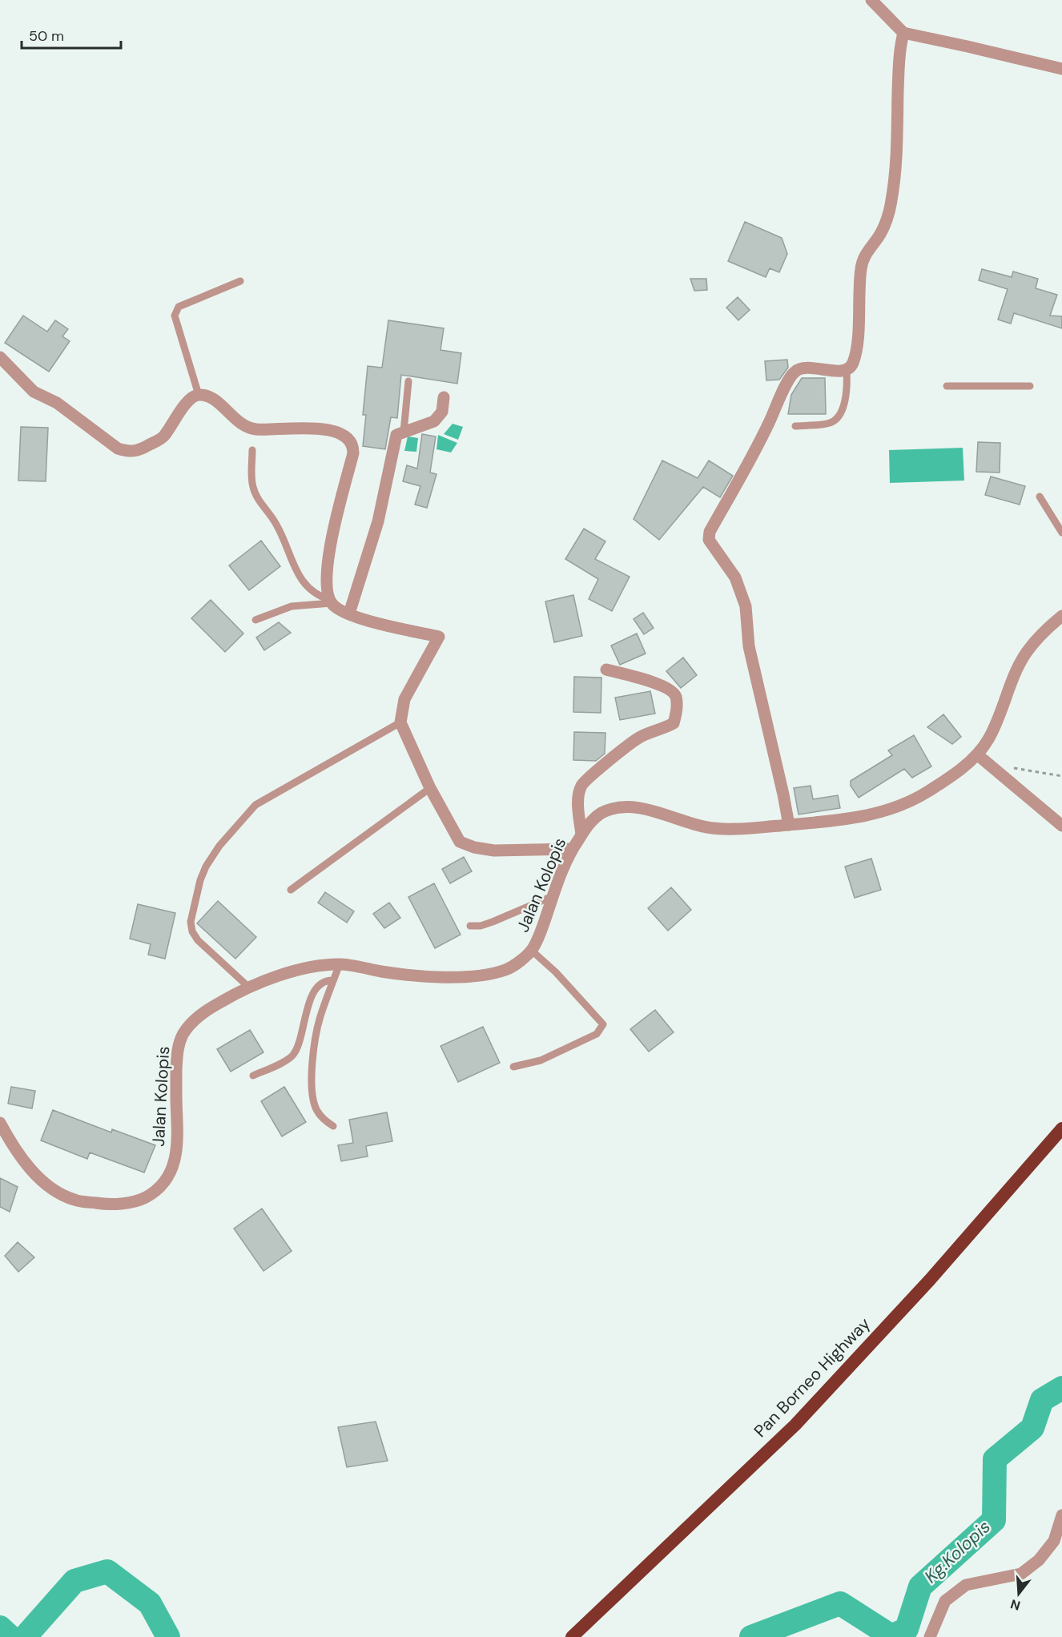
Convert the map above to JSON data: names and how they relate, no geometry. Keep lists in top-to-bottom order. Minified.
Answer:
{"streets":{"highway":["Pan Borneo Highway"],"street":["Jalan Kolopis"]},"water":["Kg.Kolopis"],"scale_bar":"50 m","north":"bottom"}
